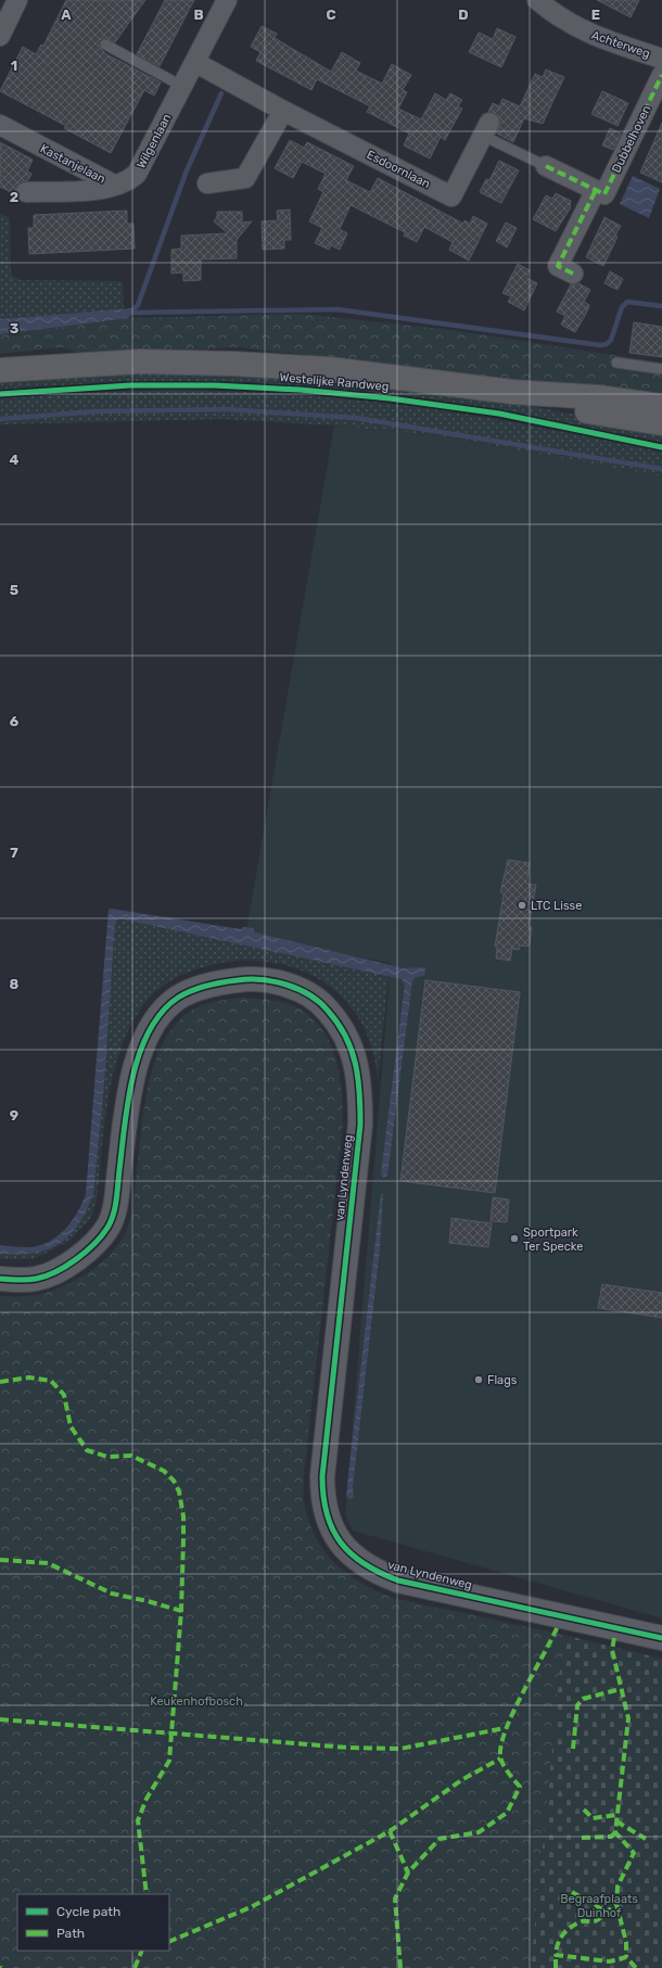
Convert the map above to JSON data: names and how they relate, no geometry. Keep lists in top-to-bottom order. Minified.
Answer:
{"streets":{"main road":["Westelijke Randweg"],"street":["Achterweg","Dubbelhoven","Wilgenlaan","Kastanjelaan","Esdoornlaan","van Lyndenweg"]},"crossings":[["Wilgenlaan","Kastanjelaan"],["Wilgenlaan","Esdoornlaan"]],"parks":["Keukenhofbosch","Begraafplaats Duinhof"],"places":["LTC Lisse","Sportpark Ter Specke","Flags"],"legend":["Cycle path","Path"],"grid":{"columns":["A","B","C","D","E"],"rows":["1","2","3","4","5","6","7","8","9"]}}
